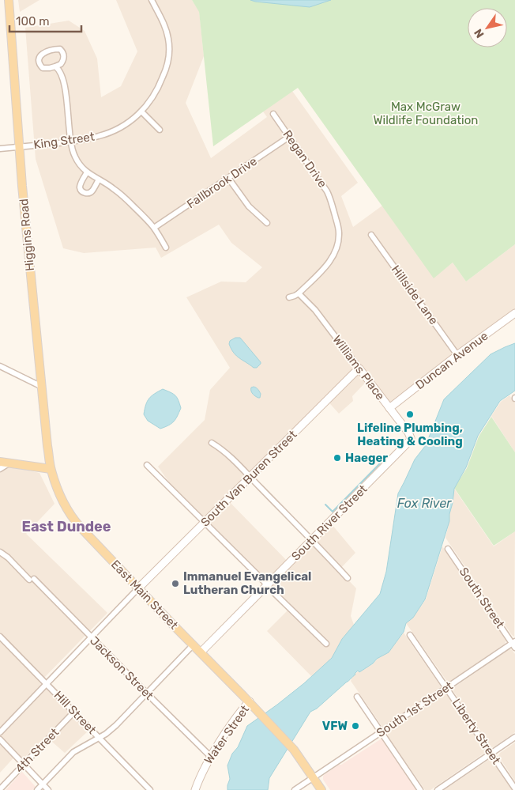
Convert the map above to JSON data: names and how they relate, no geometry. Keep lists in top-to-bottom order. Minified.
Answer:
{"streets":{"main road":["Higgins Road","East Main Street"],"street":["King Street","Regan Drive","Fallbrook Drive","Hillside Lane","Duncan Avenue","Williams Place","South Van Buren Street","South River Street","South Street","Jackson Street","South 1st Street","Hill Street","Liberty Street","Water Street","4th Street"]},"crossings":[["King Street","Higgins Road"],["Regan Drive","Fallbrook Drive"],["Regan Drive","Williams Place"],["Higgins Road","East Main Street"],["Hillside Lane","Duncan Avenue"],["Duncan Avenue","Williams Place"],["Williams Place","South Van Buren Street"],["Williams Place","South River Street"],["South Van Buren Street","East Main Street"],["South River Street","East Main Street"],["East Main Street","South 1st Street"],["East Main Street","Water Street"],["South Street","South 1st Street"],["Jackson Street","Water Street"],["South 1st Street","Liberty Street"],["Hill Street","4th Street"]],"districts":["East Dundee"],"water":["Fox River"],"parks":["Max McGraw Wildlife Foundation"],"places":["Lifeline Plumbing, Heating & Cooling","Haeger","Immanuel Evangelical Lutheran Church","VFW"],"scale_bar":"100 m","north":"bottom left"}
